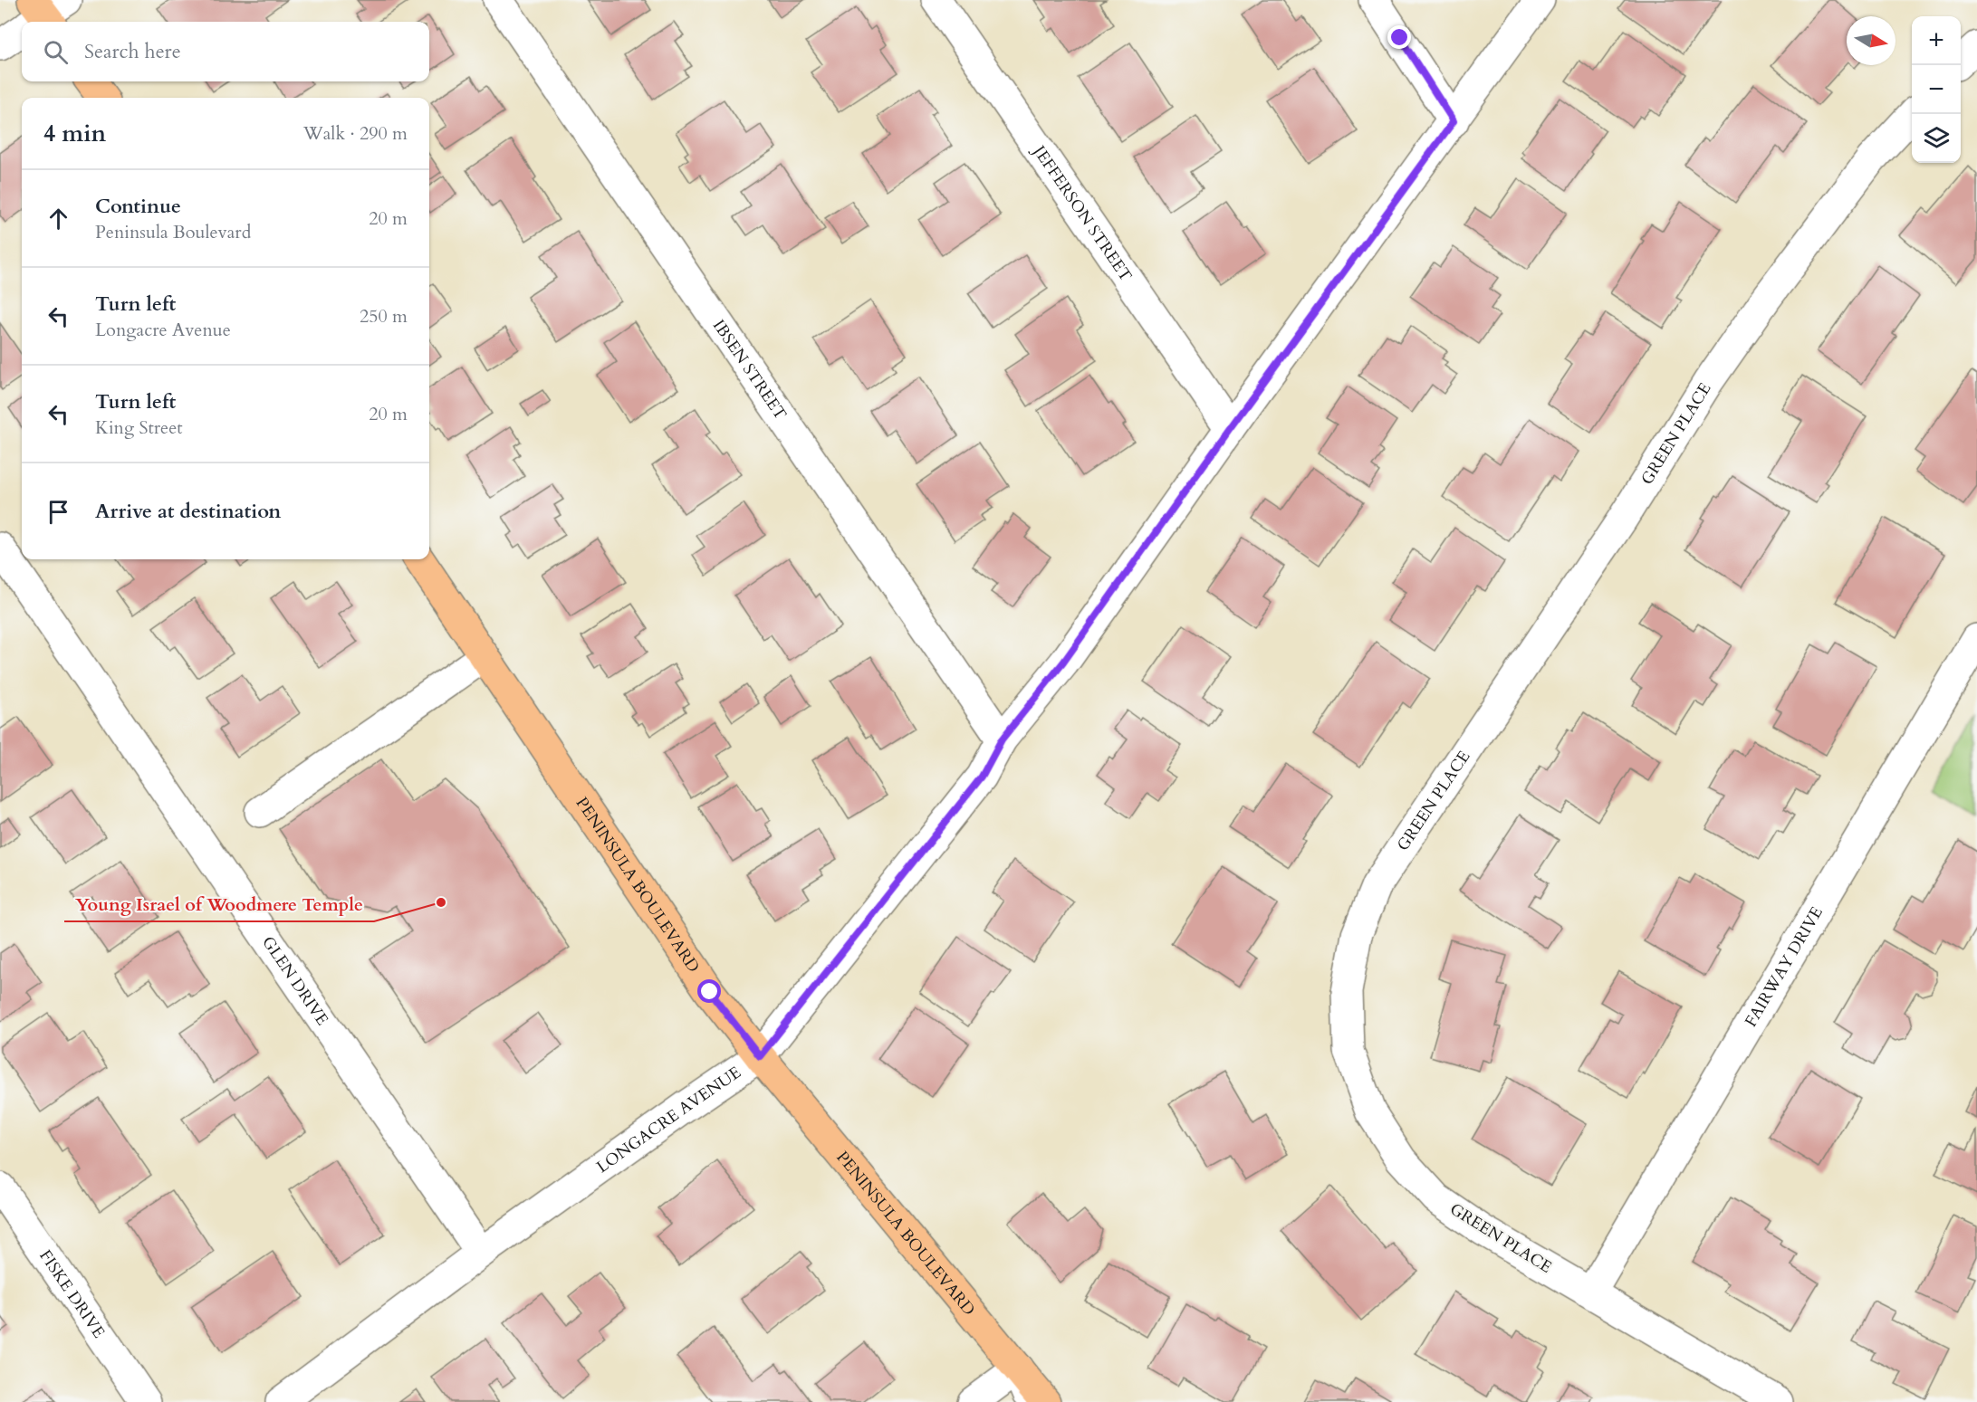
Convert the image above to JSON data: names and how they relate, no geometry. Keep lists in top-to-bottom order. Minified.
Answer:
{"streets":{"main road":["PENINSULA BOULEVARD"],"street":["JEFFERSON STREET","IBSEN STREET","GREEN PLACE","FAIRWAY DRIVE","GLEN DRIVE","LONGACRE AVENUE","FISKE DRIVE"]},"crossings":[["JEFFERSON STREET","LONGACRE AVENUE"],["IBSEN STREET","LONGACRE AVENUE"],["GREEN PLACE","FAIRWAY DRIVE"],["PENINSULA BOULEVARD","LONGACRE AVENUE"],["GLEN DRIVE","LONGACRE AVENUE"]],"places":["Young Israel of Woodmere Temple"],"north":"right","page":{"map_buttons":["+","−"],"search":"Search here","heading":["4 min","Walk · 290 m"],"list":[["Continue","Peninsula Boulevard","20 m"],["Turn left","Longacre Avenue","250 m"],["Turn left","King Street","20 m"],"Arrive at destination"]}}
